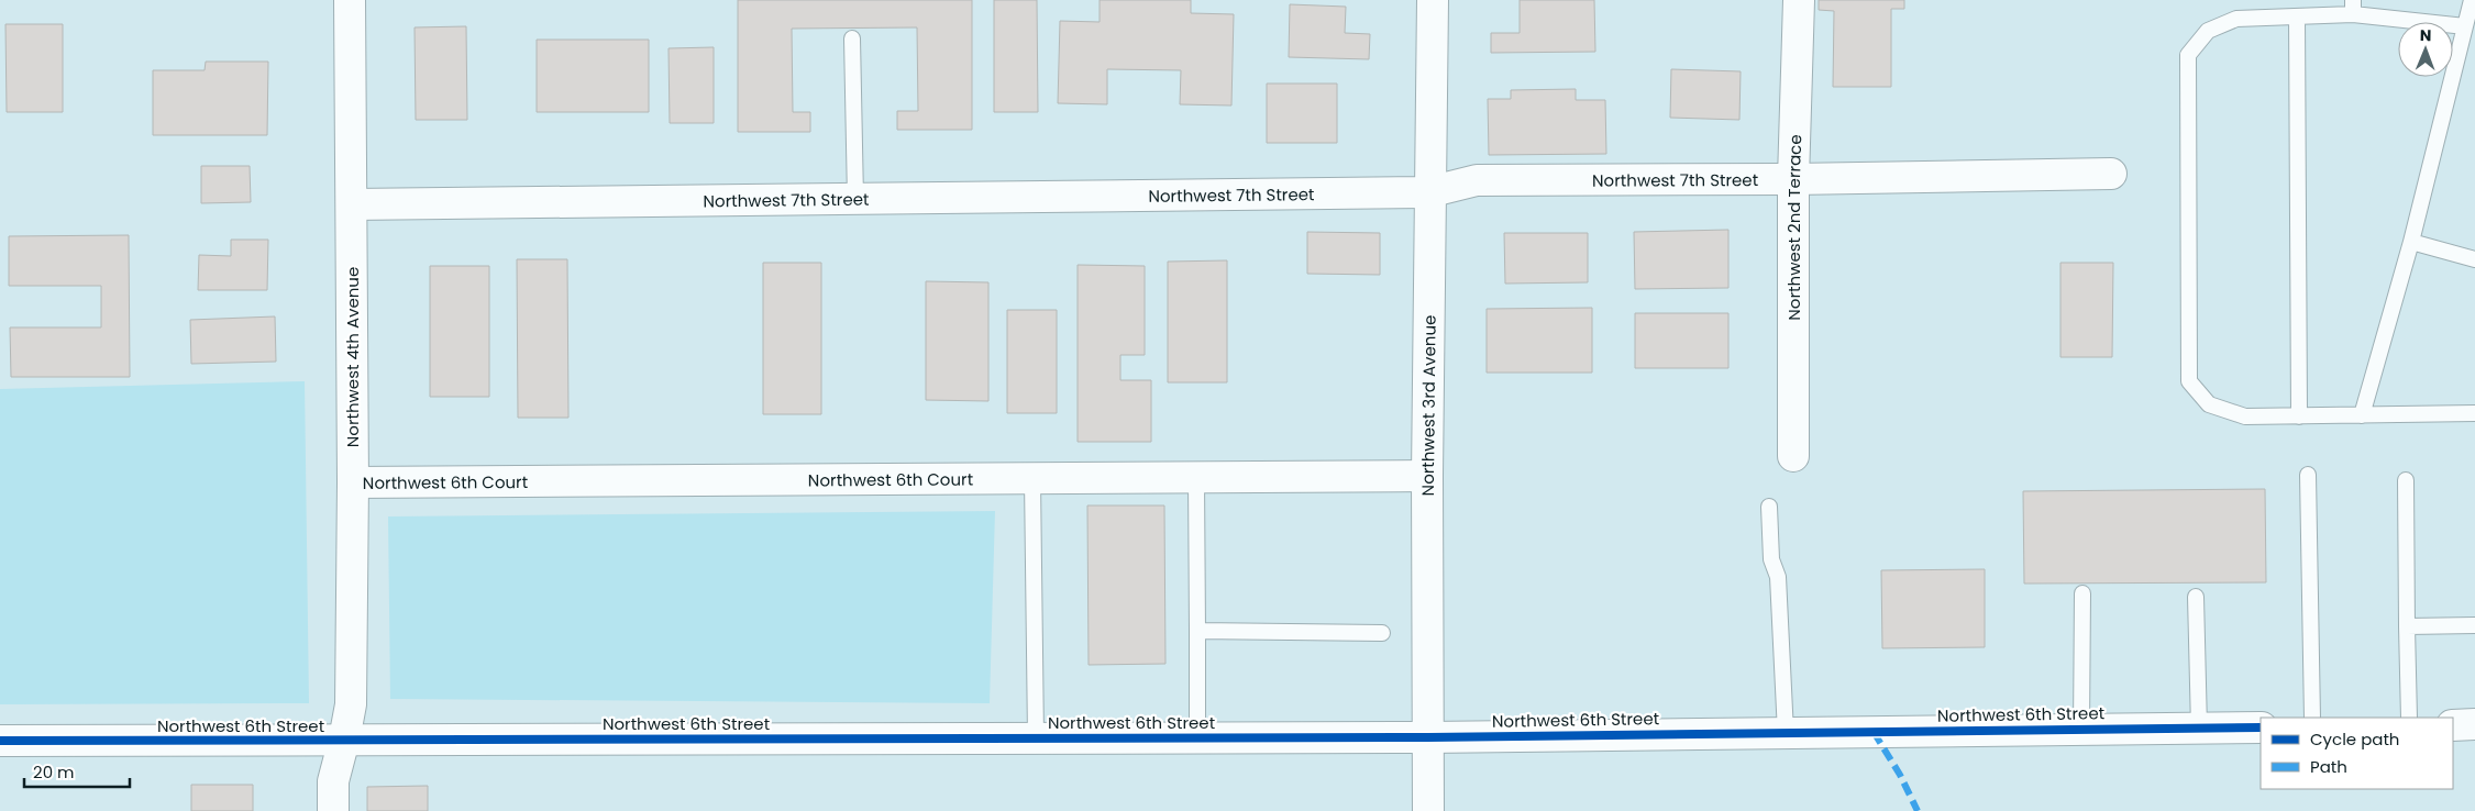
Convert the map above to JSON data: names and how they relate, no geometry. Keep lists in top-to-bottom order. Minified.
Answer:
{"streets":{"street":["Northwest 7th Street","Northwest 2nd Terrace","Northwest 4th Avenue","Northwest 3rd Avenue","Northwest 6th Court","Northwest 6th Street"]},"crossings":[["Northwest 7th Street","Northwest 2nd Terrace"],["Northwest 7th Street","Northwest 4th Avenue"],["Northwest 7th Street","Northwest 3rd Avenue"],["Northwest 4th Avenue","Northwest 6th Court"],["Northwest 4th Avenue","Northwest 6th Street"],["Northwest 3rd Avenue","Northwest 6th Court"],["Northwest 3rd Avenue","Northwest 6th Street"]],"legend":["Cycle path","Path"],"scale_bar":"20 m","north":"top"}
